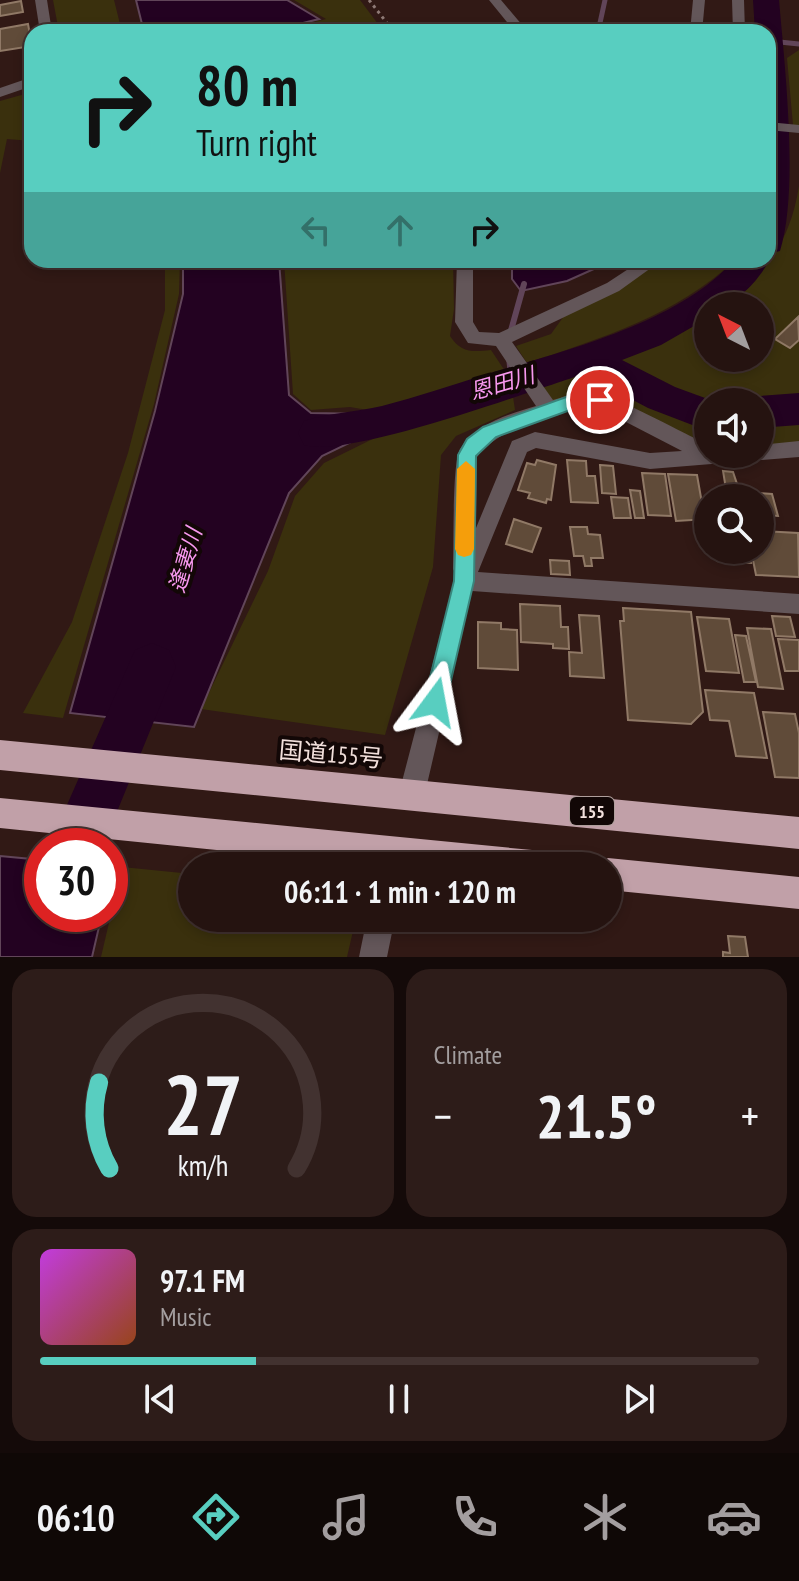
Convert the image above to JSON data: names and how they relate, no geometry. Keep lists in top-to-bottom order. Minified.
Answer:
{"streets":{"highway":["国道155号","155"]},"water":["恩田川","逢妻川"],"north":"top left","page":{"turn":["80 m","Turn right"],"limit":"30","trip":"06:11 · 1 min · 120 m","tile":"Climate","heat":["−","21.5°","+"],"song":["97.1 FM","Music"],"tabs":"06:10","gauge":["27","km/h"]}}
